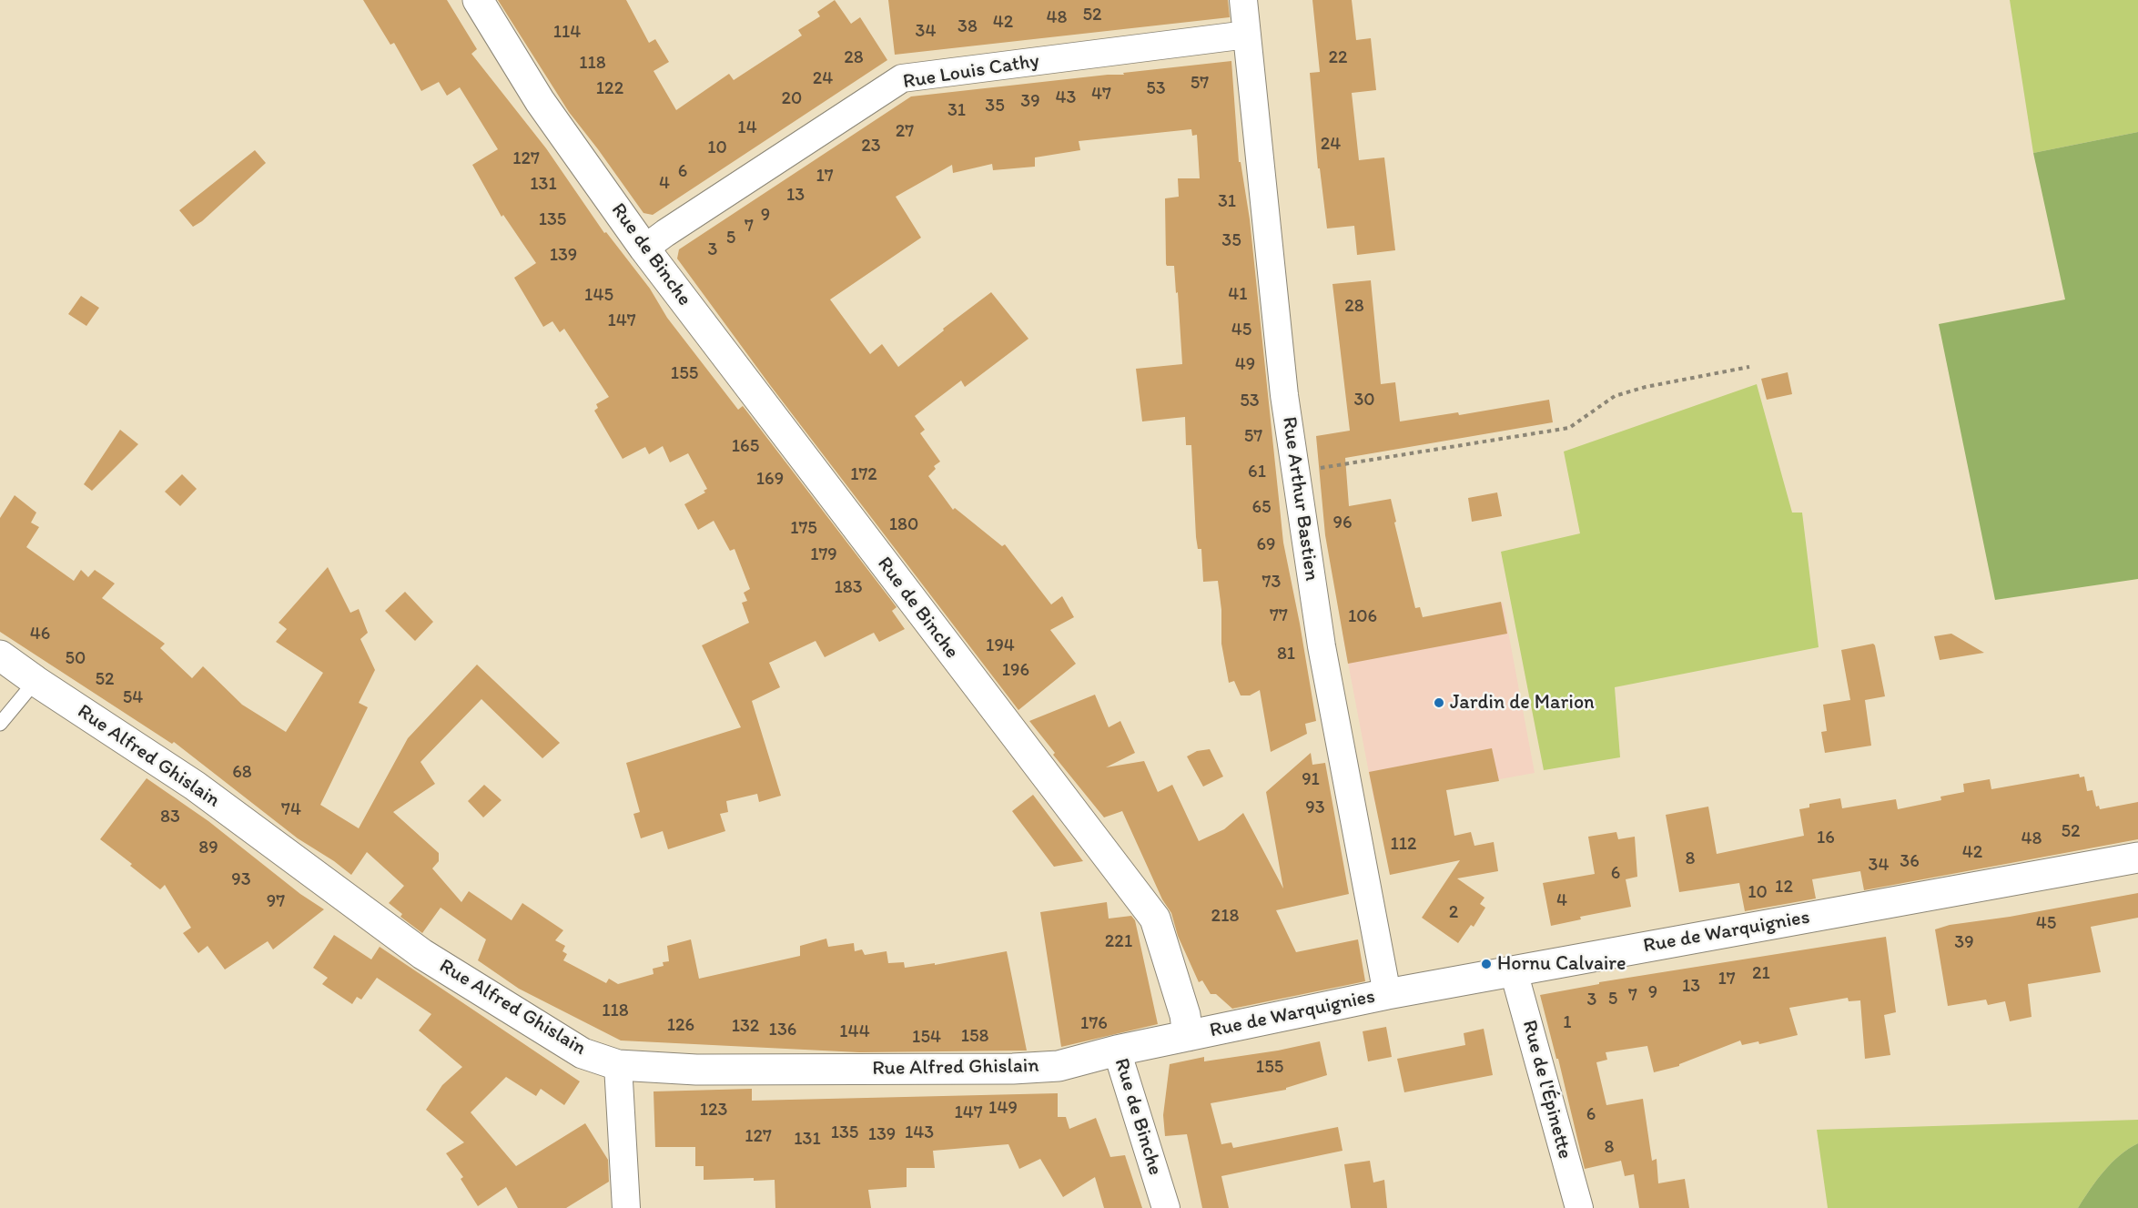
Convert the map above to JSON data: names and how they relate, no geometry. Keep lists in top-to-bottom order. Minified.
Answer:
{"streets":{"street":["Rue Louis Cathy","Rue de Binche","Rue Arthur Bastien","Rue Alfred Ghislain","Rue de Warquignies","Rue de l'Épinette"]},"crossings":[["Rue Louis Cathy","Rue de Binche"],["Rue Louis Cathy","Rue Arthur Bastien"],["Rue de Binche","Rue Alfred Ghislain"],["Rue de Binche","Rue de Warquignies"],["Rue Arthur Bastien","Rue de Warquignies"],["Rue de Warquignies","Rue de l'Épinette"]],"places":["Jardin de Marion","Hornu Calvaire"],"house_numbers":["52","48","42","38","34","114","28","22","118","24","57","122","53","47","43","20","39","35","31","14","27","24","23","10","127","6","17","4","131","13","31","9","135","7","5","35","3","139","41","145","28","147","45","49","155","30","53","57","165","61","172","169","65","96","180","175","69","179","73","183","77","106","46","194","81","50","196","52","54","68","91","93","74","83","52","16","48","112","89","42","8","36","34","6","93","12","10","4","97","2","218","45","221","39","21","17","13","9","7","5","3","118","1","176","126","132","136","144","158","154","155","149","123","147","6","135","143","139","127","131","8"]}
